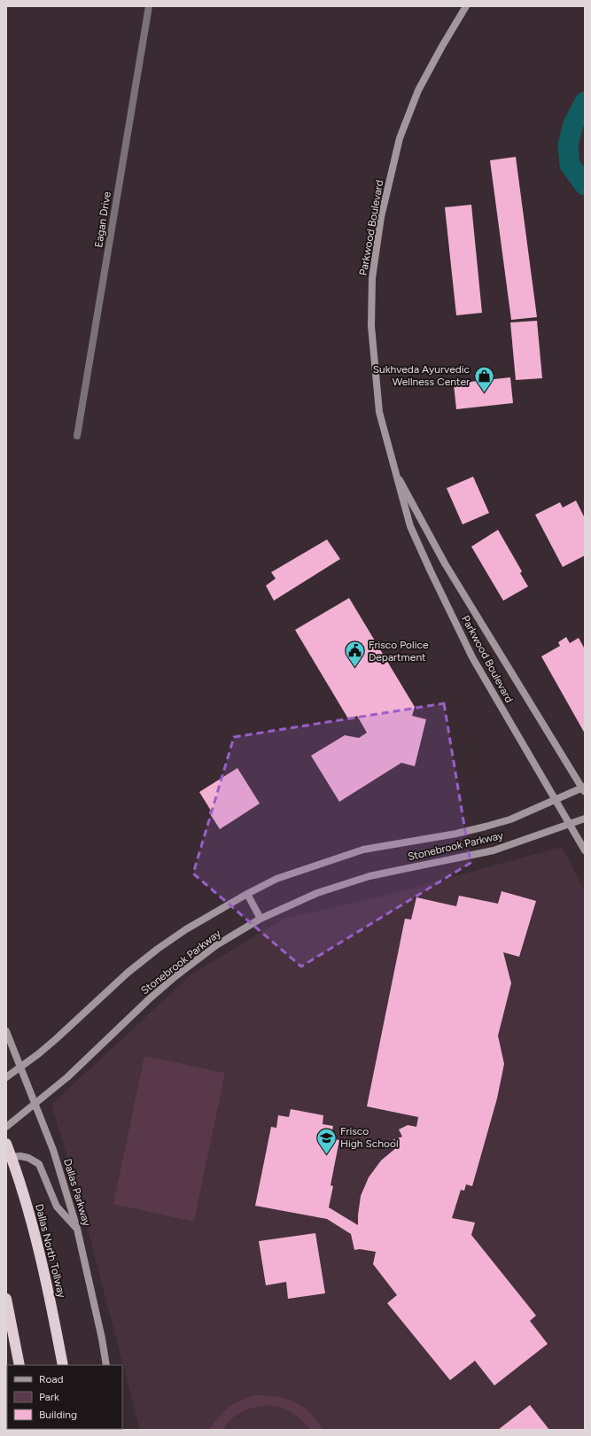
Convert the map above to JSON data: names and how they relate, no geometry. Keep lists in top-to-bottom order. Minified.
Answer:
{"streets":{"highway":["Dallas North Tollway"],"main road":["Parkwood Boulevard","Stonebrook Parkway","Dallas Parkway"],"street":["Eagan Drive"]},"crossings":[["Parkwood Boulevard","Stonebrook Parkway"],["Stonebrook Parkway","Dallas Parkway"]],"places":{"shop":["Sukhveda Ayurvedic Wellness Center"],"public building":["Frisco Police Department"],"school or university":["Frisco High School"]},"legend":["Road","Park","Building"]}
